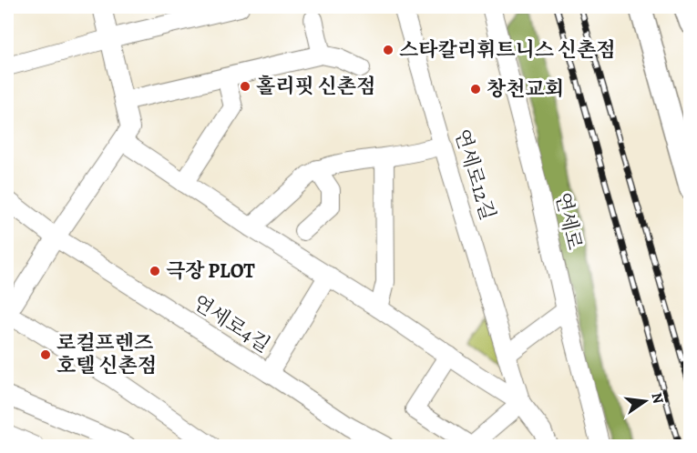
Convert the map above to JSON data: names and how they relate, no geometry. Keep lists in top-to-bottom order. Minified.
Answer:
{"streets":{"street":["연세로12길","연세로","연세로4길"]},"places":["스타칼리휘트니스 신촌점","홀리핏 신촌점","창천교회","극장 PLOT","로컬프렌즈 호텔 신촌점"],"north":"right"}
